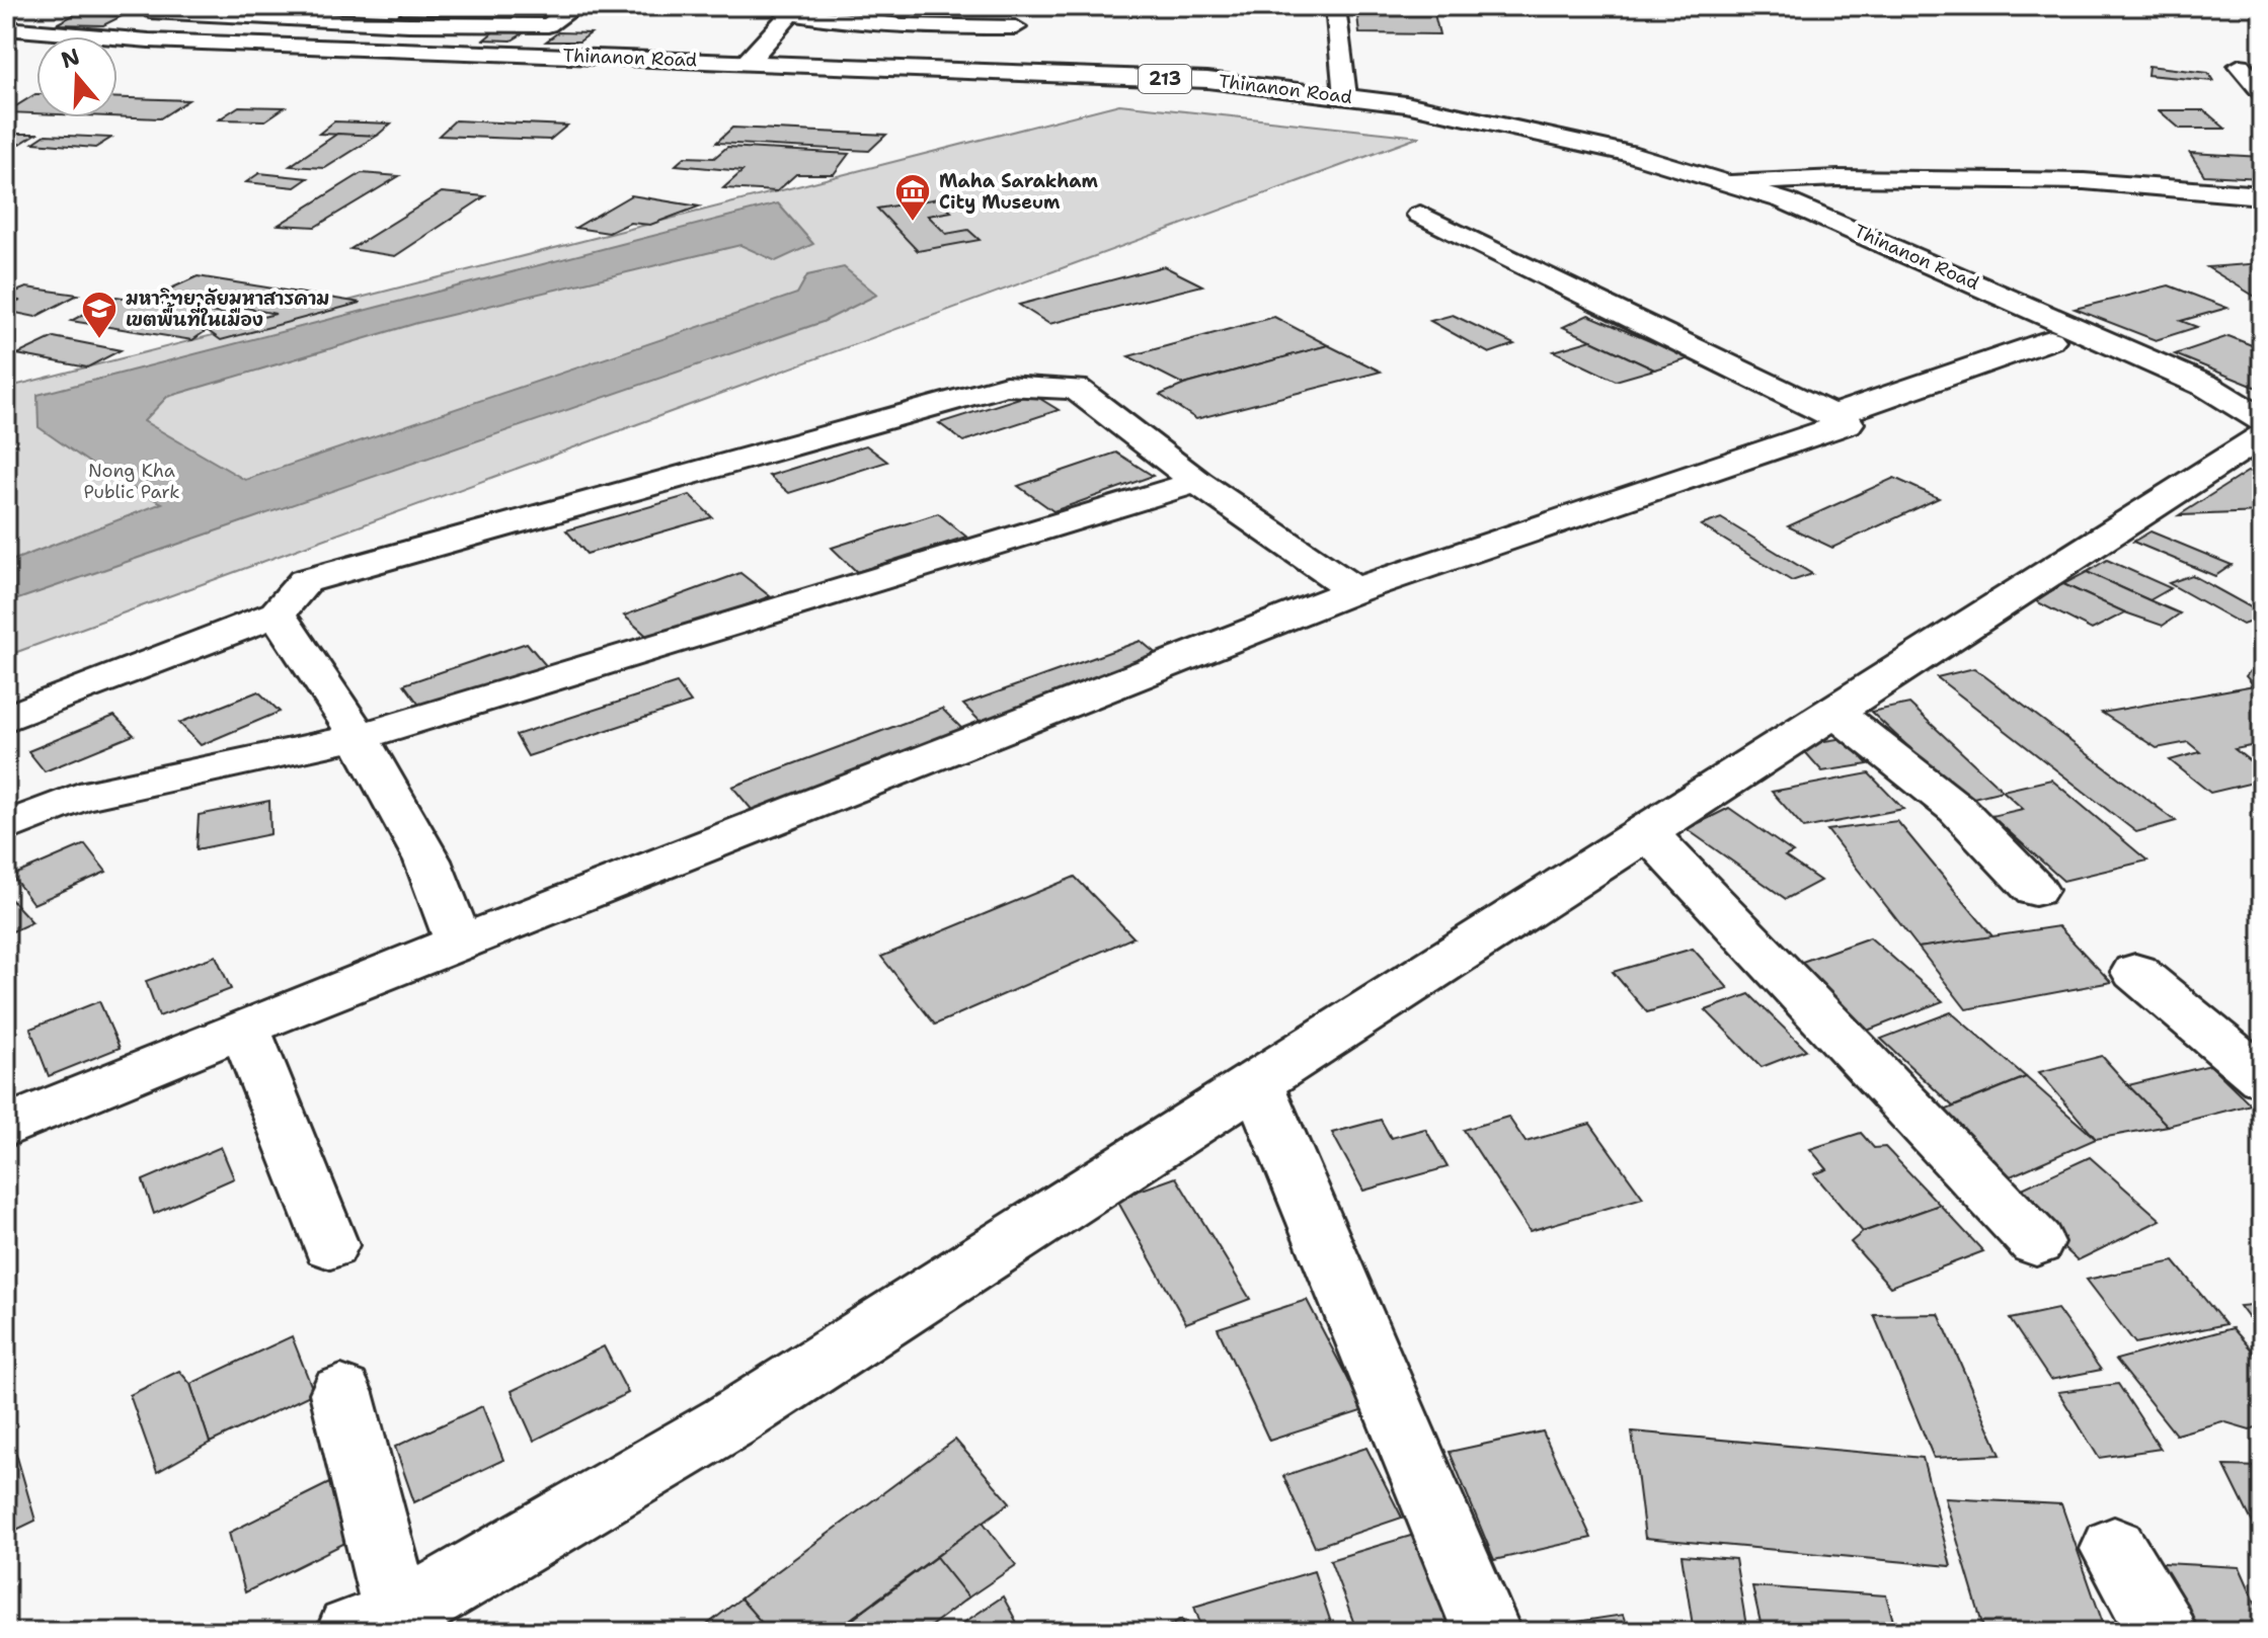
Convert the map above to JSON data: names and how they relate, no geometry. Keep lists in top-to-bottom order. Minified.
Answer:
{"streets":{"street":["Thinanon Road","213"]},"parks":["Nong Kha Public Park"],"places":{"museum":["Maha Sarakham City Museum"],"school or university":["มหาวิทยาลัยมหาสารคาม เขตพื้นที่ในเมือง"]},"north":"top"}
